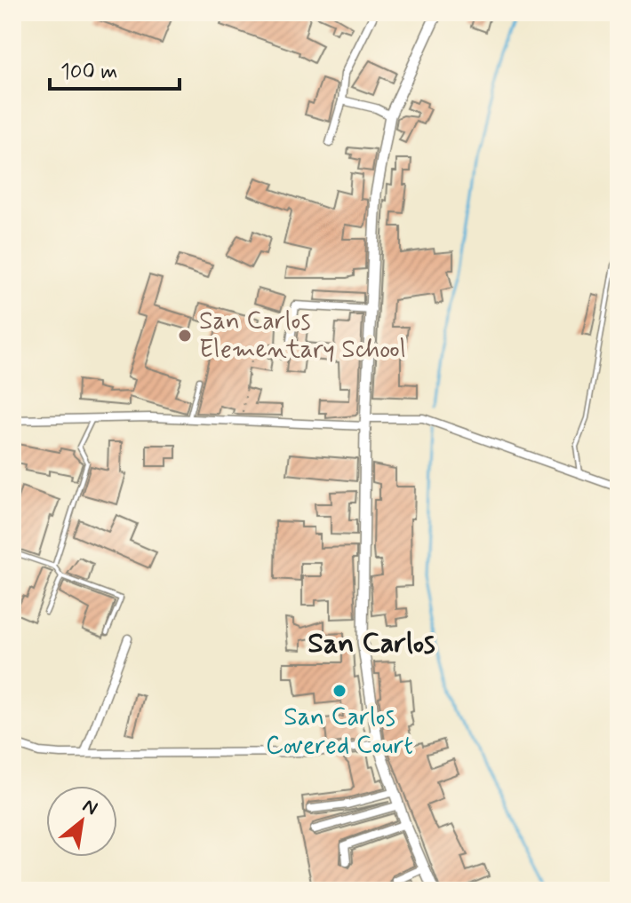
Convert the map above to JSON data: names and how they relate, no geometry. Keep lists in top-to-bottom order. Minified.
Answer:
{"districts":["San Carlos"],"places":["San Carlos Elementary School","San Carlos Covered Court"],"scale_bar":"100 m","north":"top right"}
